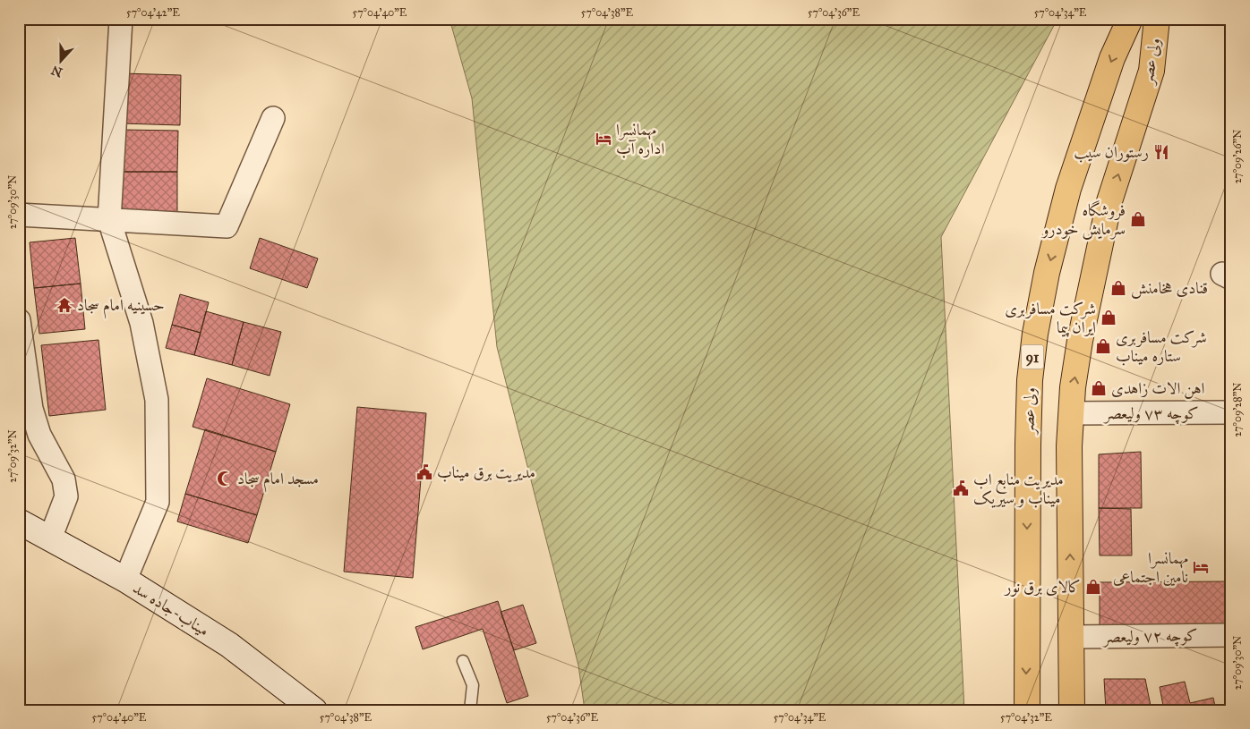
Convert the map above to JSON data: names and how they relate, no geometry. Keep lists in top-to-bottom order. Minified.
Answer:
{"streets":{"main road":["ولی عصر","91"],"street":["کوچه ۷۳ ولیعصر","میناب-جاده سد","کوچه ۷۲ ولیعصر"]},"crossings":[["ولی عصر","کوچه ۷۳ ولیعصر"],["ولی عصر","کوچه ۷۲ ولیعصر"]],"places":{"hotel":["مهمانسرا اداره آب","مهمانسرا نامین اجتماعی"],"restaurant":["رستوران سيب"],"shop":["فروشگاه سرمایش خودرو","قنادی هخامنش","شرکت مسافربری ایران پیما","شرکت مسافربری ستاره میناب","اهن الات زاهدی","کالای برق نور"],"temple":["حسینیه امام سجاد"],"public building":["مدیریت برق میناب","مدیریت منابع اب میناب و سیریک"],"mosque":["مسجد امام سجاد"]},"north":"bottom","coordinates":["57°04'42\"E","57°04'40\"E","57°04'38\"E","57°04'36\"E","57°04'34\"E","27°09'26\"N","27°09'30\"N","27°09'28\"N","27°09'32\"N","57°04'32\"E"]}
